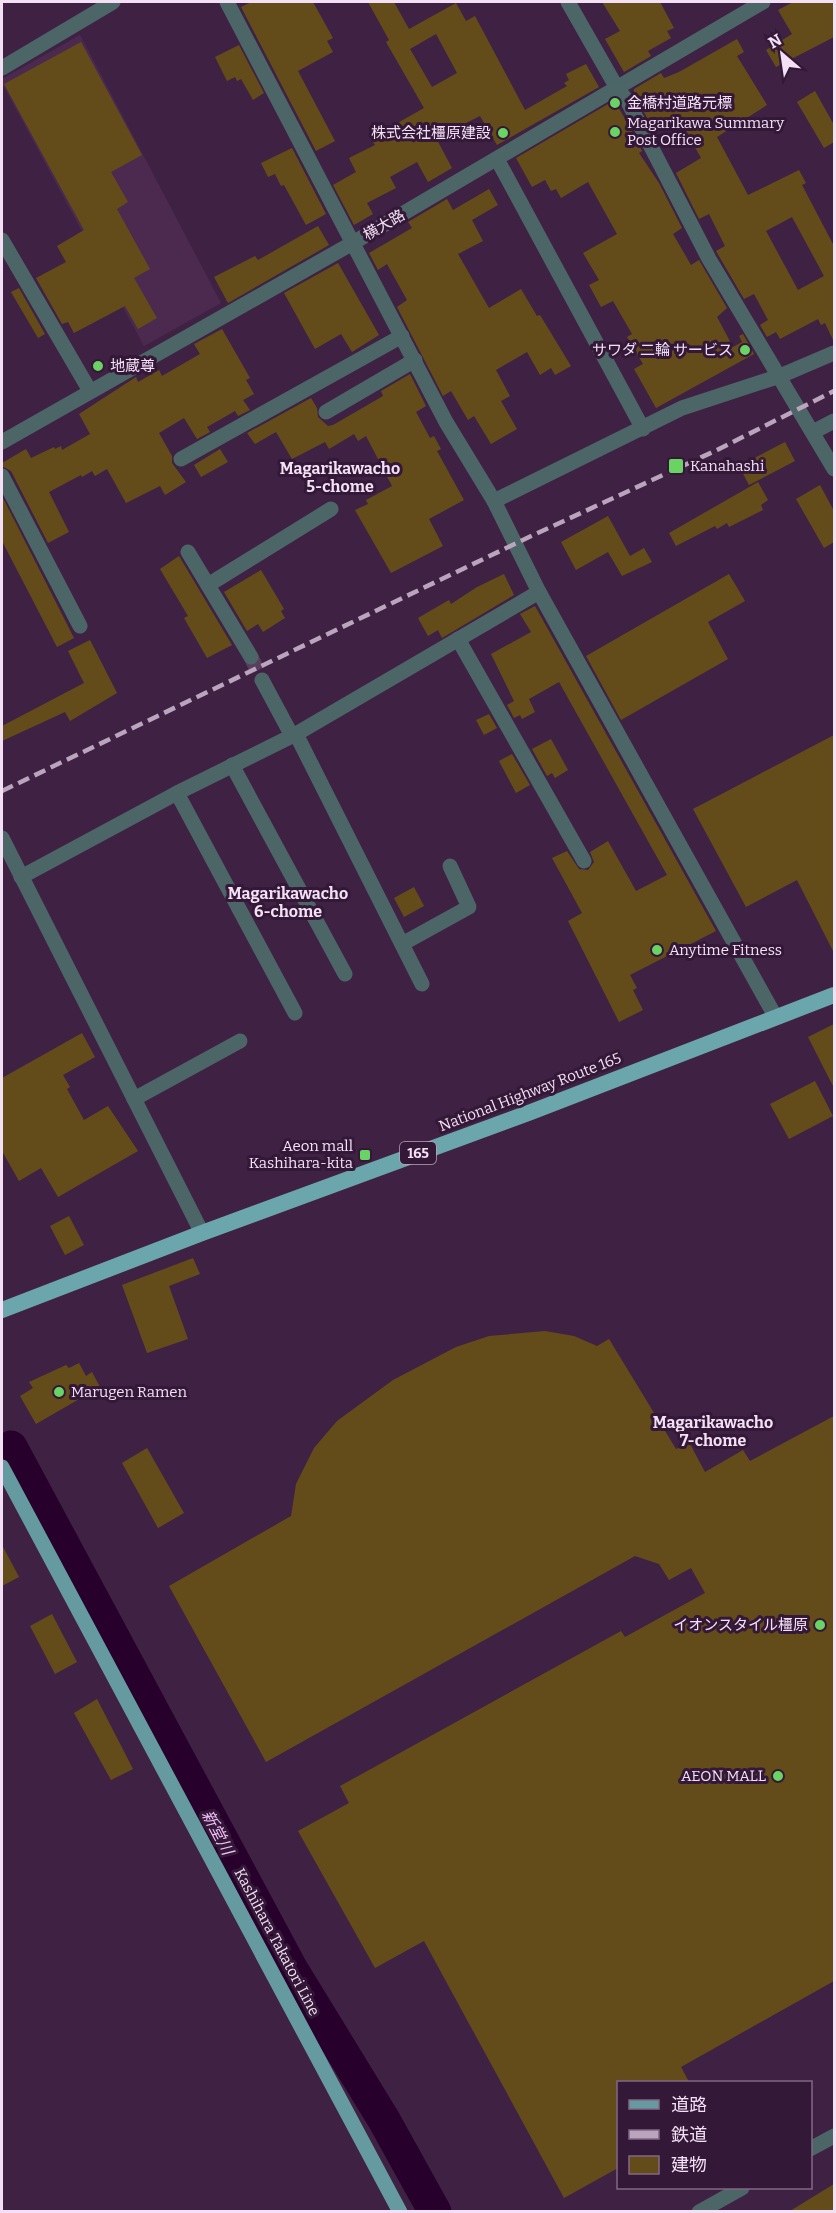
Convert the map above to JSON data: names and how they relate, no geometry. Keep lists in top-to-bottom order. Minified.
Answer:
{"streets":{"highway":["National Highway Route 165","165"],"main road":["Kashihara Takatori Line"],"street":["横大路"]},"districts":["Magarikawacho 5-chome","Magarikawacho 6-chome","Magarikawacho 7-chome"],"water":["新堂川"],"places":{"other":["金橋村道路元標","Magarikawa Summary Post Office","株式会社橿原建設","サワダ 二輪 サービス","地蔵尊","Anytime Fitness","Marugen Ramen","イオンスタイル橿原","AEON MALL"],"transit":["Kanahashi","Aeon mall Kashihara-kita"]},"legend":["道路","鉄道","建物"],"north":"top left"}
